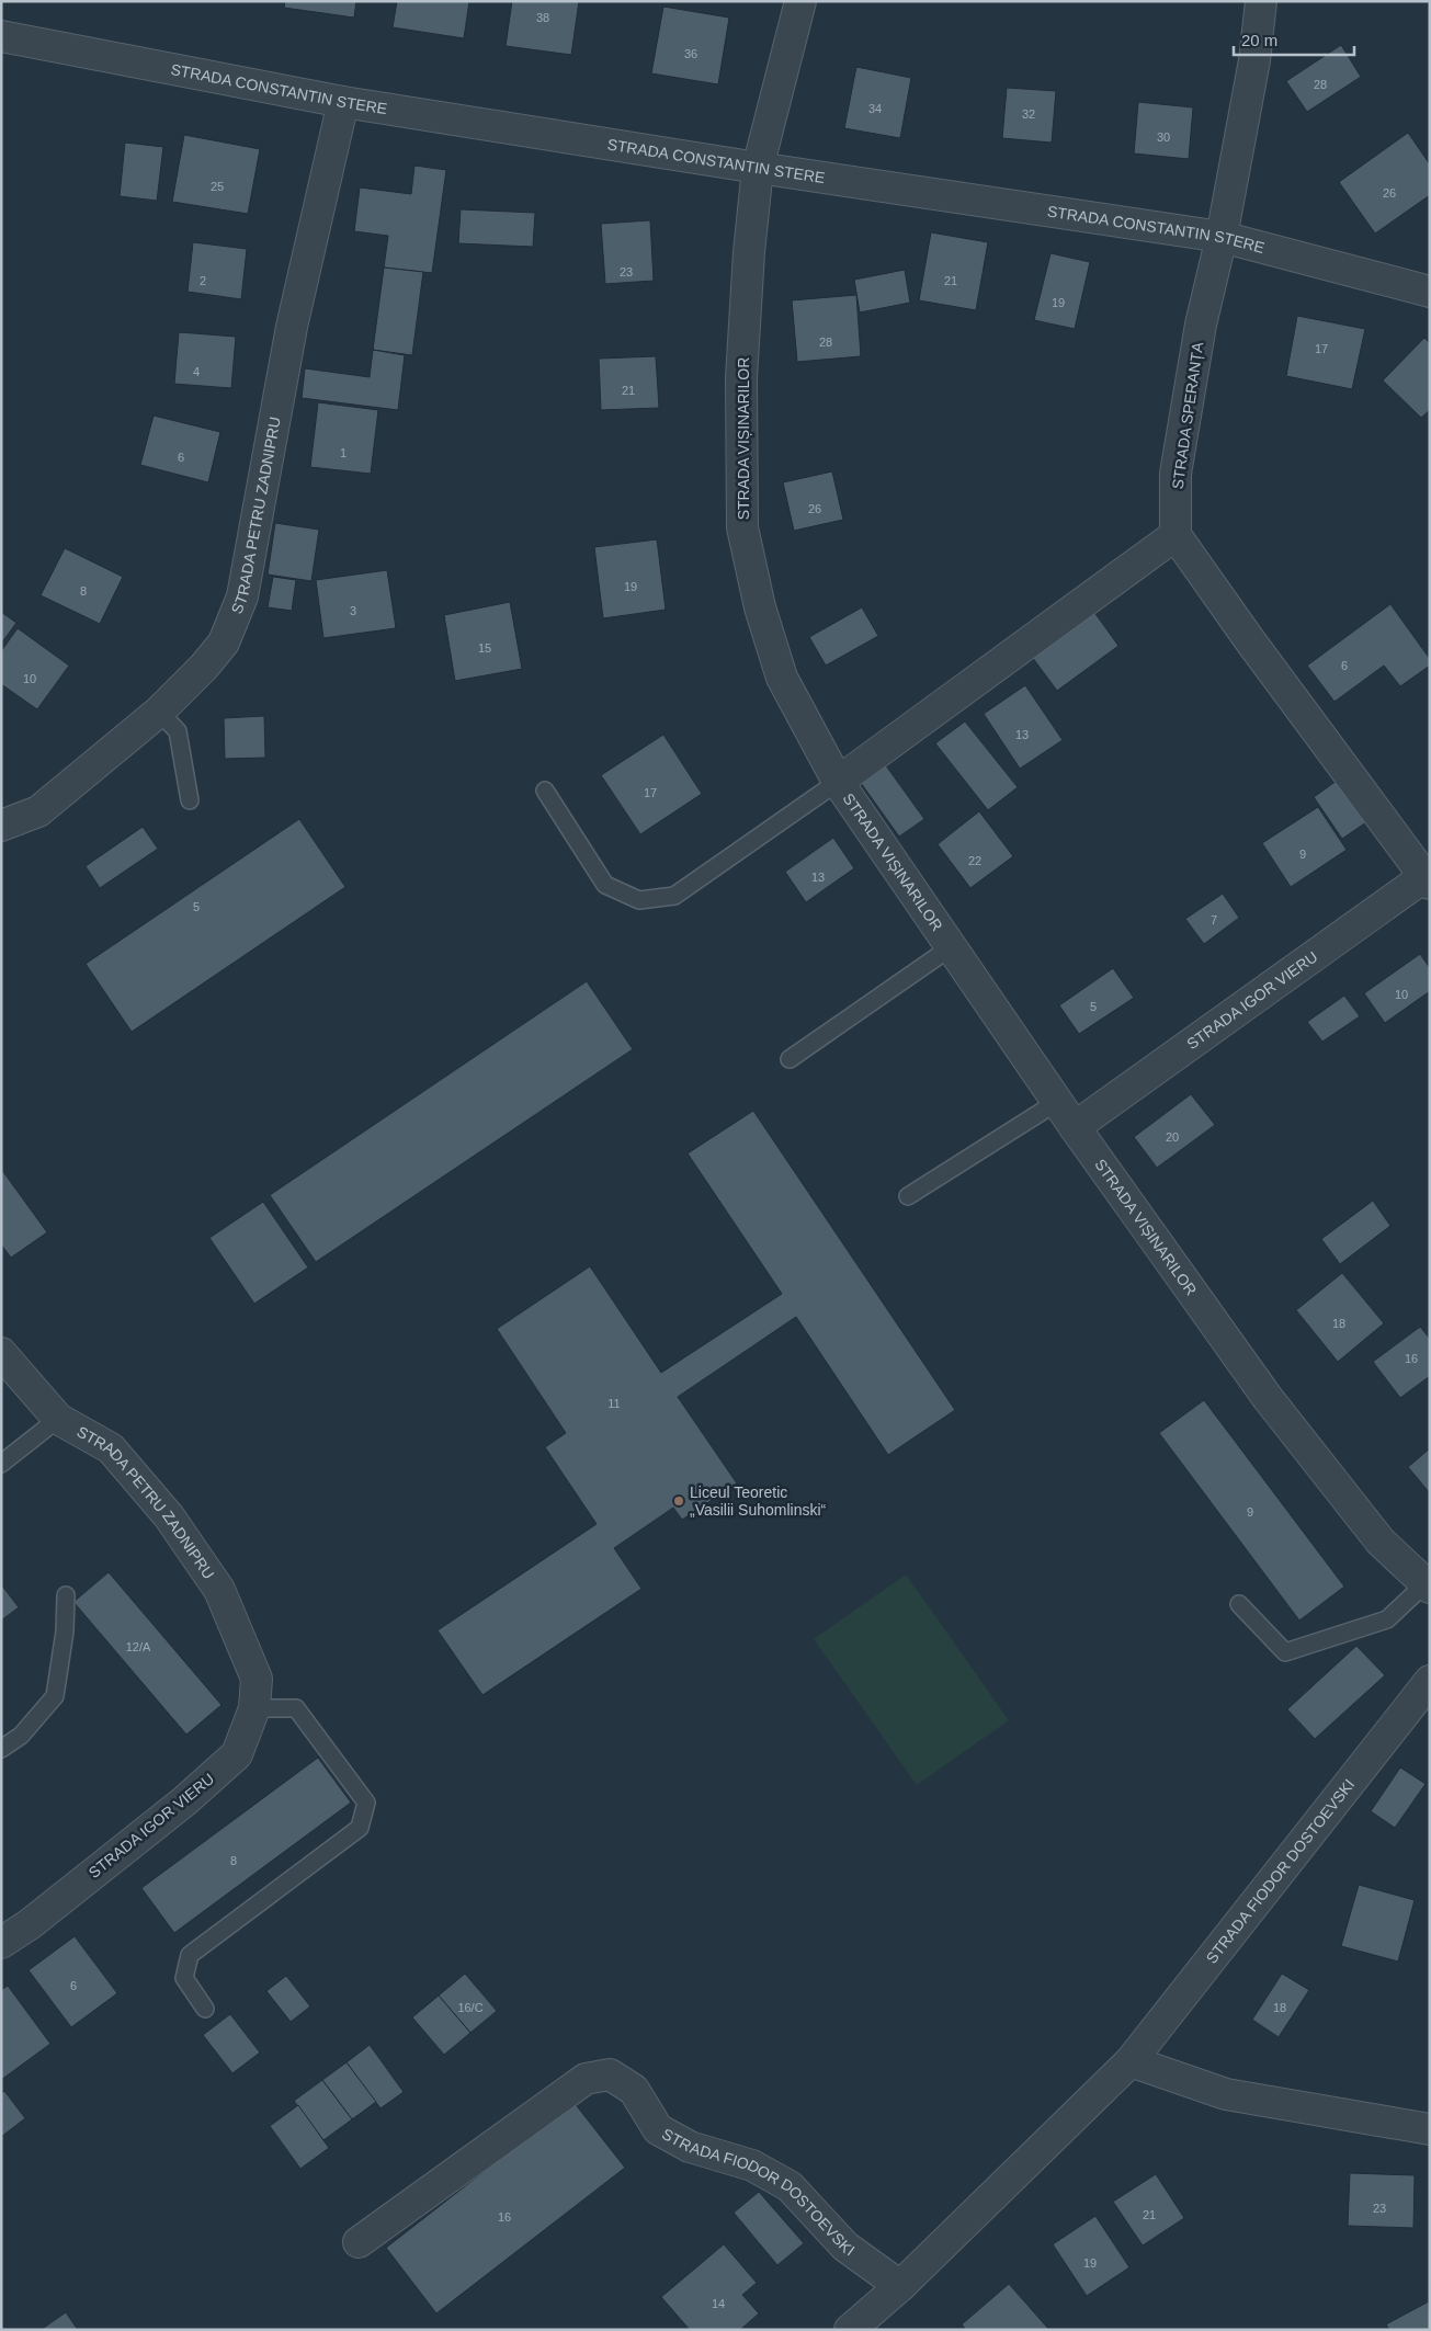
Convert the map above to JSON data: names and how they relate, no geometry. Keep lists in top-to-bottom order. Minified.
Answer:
{"streets":{"street":["STRADA CONSTANTIN STERE","STRADA SPERANȚA","STRADA VIȘINARILOR","STRADA PETRU ZADNIPRU","STRADA IGOR VIERU","STRADA FIODOR DOSTOEVSKI"]},"crossings":[["STRADA CONSTANTIN STERE","STRADA SPERANȚA"],["STRADA CONSTANTIN STERE","STRADA VIȘINARILOR"],["STRADA CONSTANTIN STERE","STRADA PETRU ZADNIPRU"],["STRADA VIȘINARILOR","STRADA IGOR VIERU"],["STRADA PETRU ZADNIPRU","STRADA IGOR VIERU"]],"places":["Liceul Teoretic „Vasilii Suhomlinski“"],"house_numbers":["38","36","28","34","32","30","25","26","23","2","21","19","28","17","4","21","1","6","26","19","8","3","15","6","10","13","17","9","22","13","5","7","10","5","20","18","16","11","9","12/A","8","6","16/C","18","23","21","16","19","14"],"scale_bar":"20 m"}
